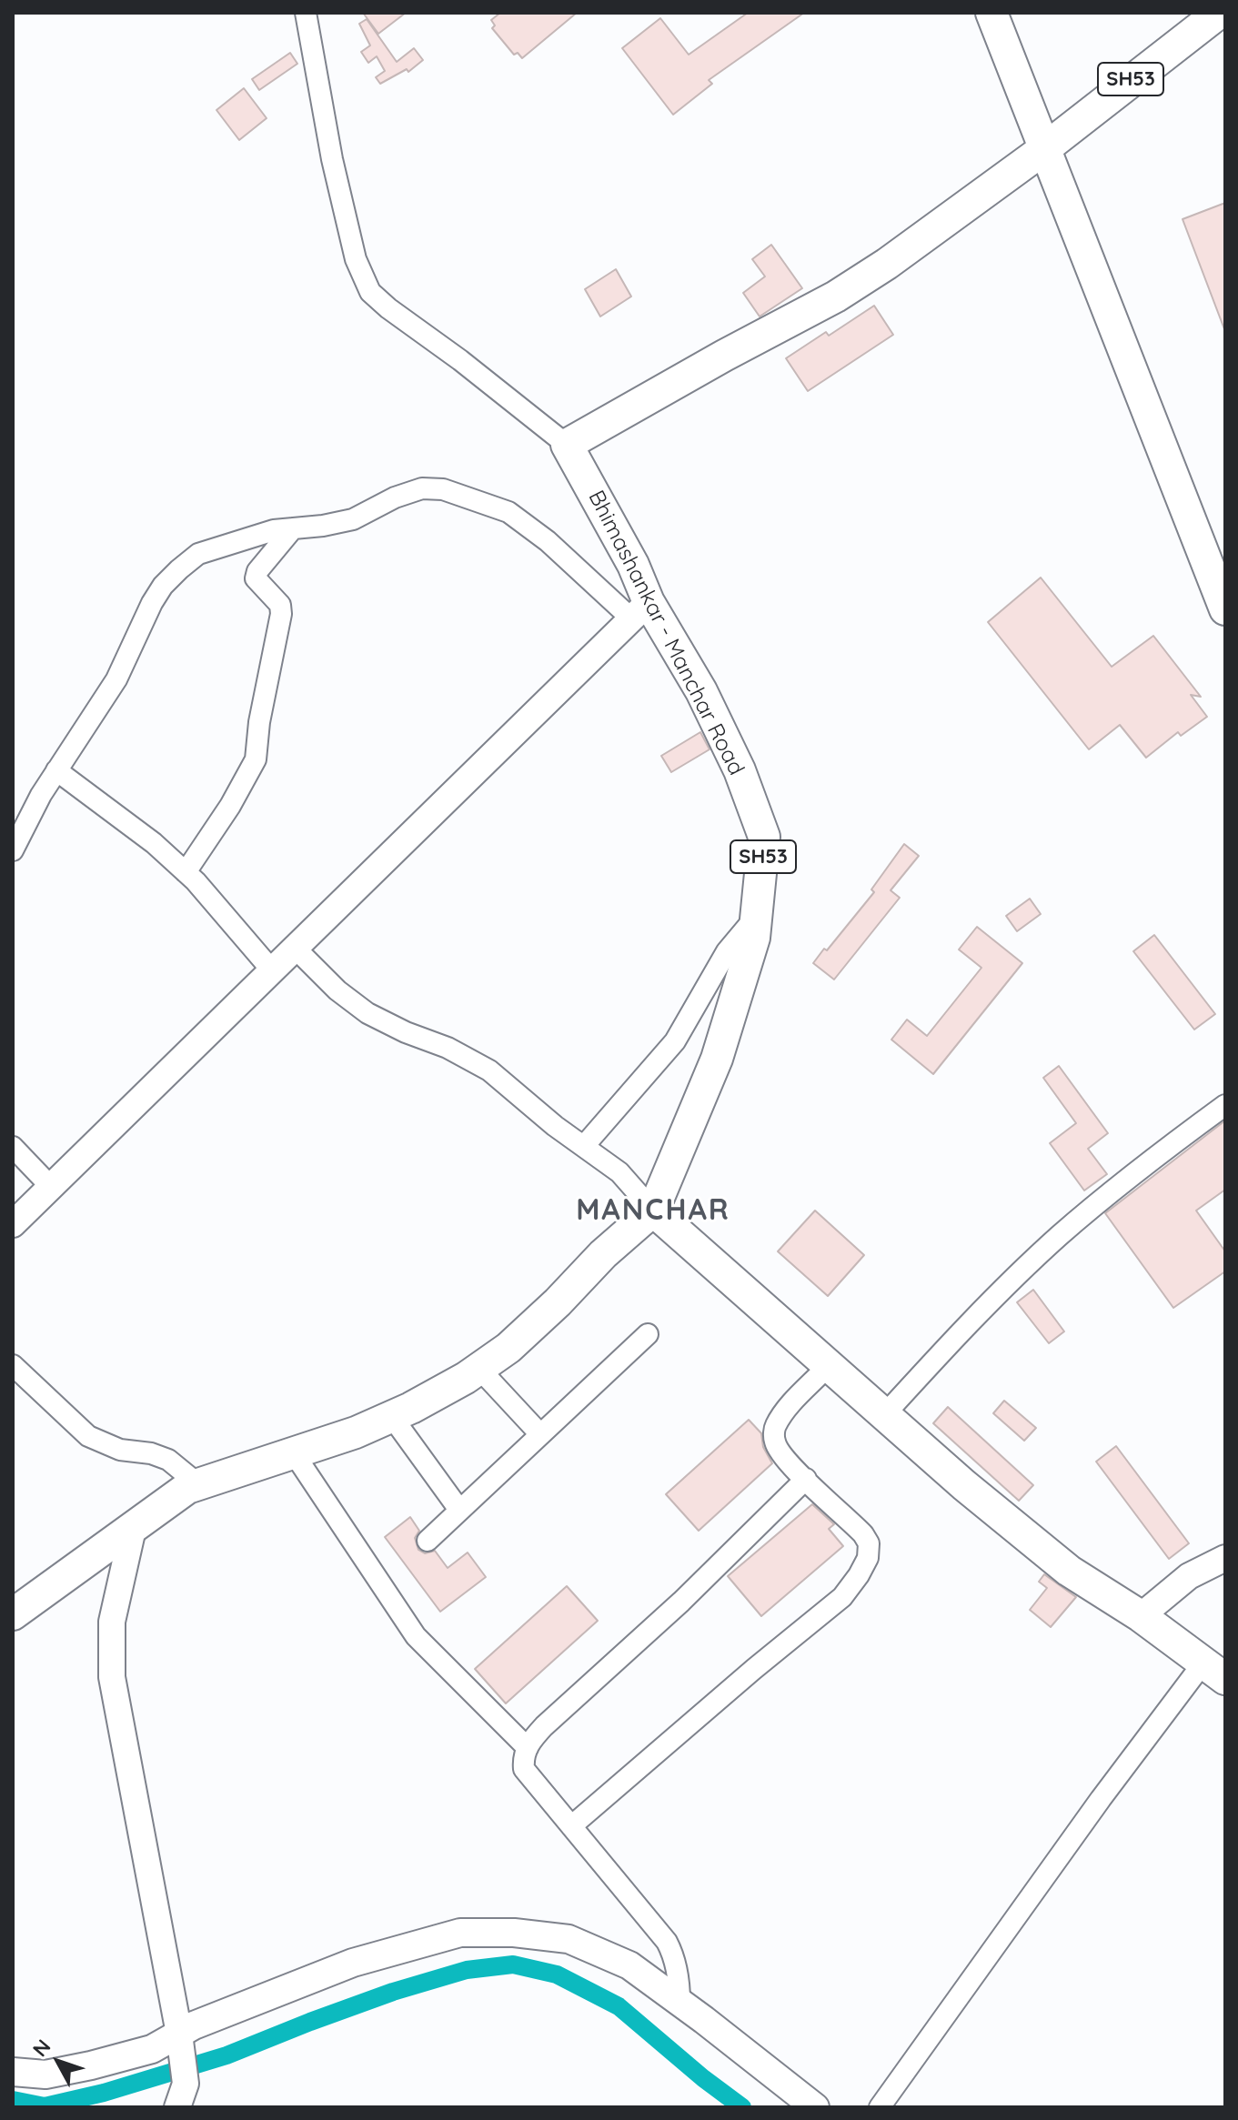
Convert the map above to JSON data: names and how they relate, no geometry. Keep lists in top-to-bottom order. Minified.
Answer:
{"streets":{"main road":["SH53","Bhimashankar - Manchar Road"]},"crossings":[["SH53","Bhimashankar - Manchar Road"]],"districts":["MANCHAR"],"north":"top left"}
